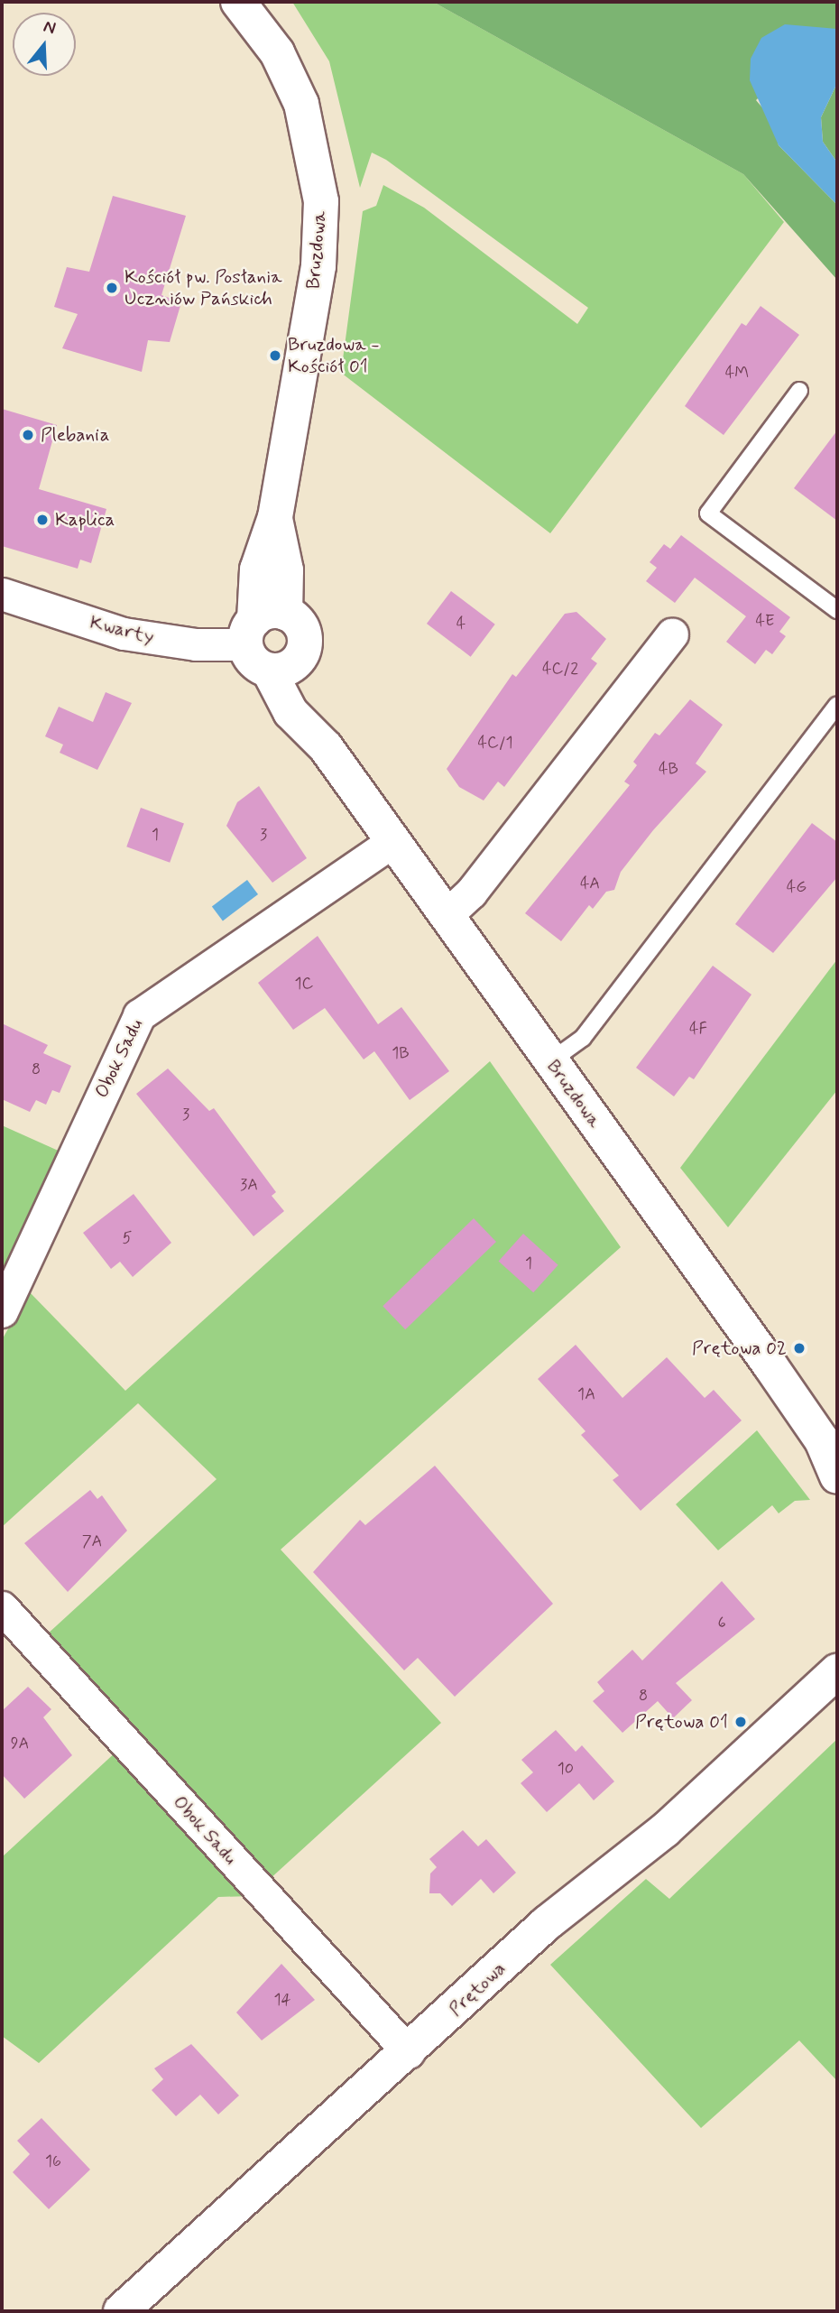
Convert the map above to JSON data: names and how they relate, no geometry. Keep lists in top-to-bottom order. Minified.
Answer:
{"streets":{"street":["Bruzdowa","Kwarty","Obok Sadu","Prętowa"]},"crossings":[["Bruzdowa","Kwarty"],["Bruzdowa","Obok Sadu"],["Obok Sadu","Prętowa"]],"places":["Kościół pw. Posłania Uczniów Pańskich","Bruzdowa - Kościół 01","Plebania","Kaplica","Prętowa 02","Prętowa 01"],"house_numbers":["4M","4E","4","4C/2","4C/1","4B","1","3","4A","4G","1C","4F","1B","8","3","3A","5","1","1A","7A","6","8","9A","10","14","16"],"north":"top"}
